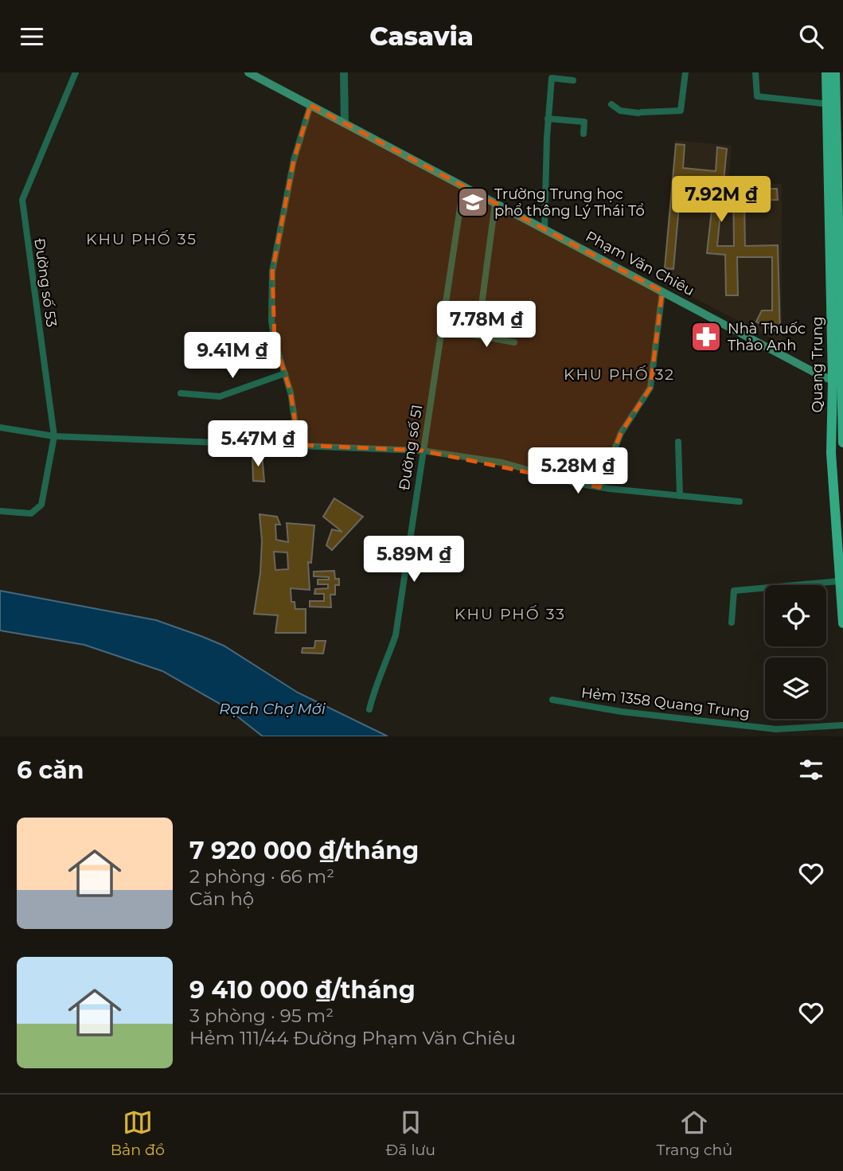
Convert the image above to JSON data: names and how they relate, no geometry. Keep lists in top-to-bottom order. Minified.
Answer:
{"streets":{"main road":["Phạm Văn Chiêu","Quang Trung"],"street":["Đường số 53","Đường số 51","Hẻm 1358 Quang Trung"]},"crossings":[["Phạm Văn Chiêu","Quang Trung"],["Phạm Văn Chiêu","Đường số 51"]],"districts":["KHU PHỐ 35","KHU PHỐ 32","KHU PHỐ 33"],"water":["Rạch Chợ Mới"],"places":{"school or university":["Trường Trung học phổ thông Lý Thái Tổ"],"pharmacy":["Nhà Thuốc Thảo Anh"]},"page":{"header":"Casavia","price":["7.92M ₫","7.78M ₫","9.41M ₫","5.47M ₫","5.28M ₫","5.89M ₫"],"heading":"6 căn","list":[{"name":"7 920 000 ₫/tháng","note":"2 phòng · 66 m² · Căn hộ"},{"name":"9 410 000 ₫/tháng","note":"3 phòng · 95 m² · Hẻm 111/44 Đường Phạm Văn Chiêu"}],"tabs":["Bản đồ","Đã lưu","Trang chủ"]}}
